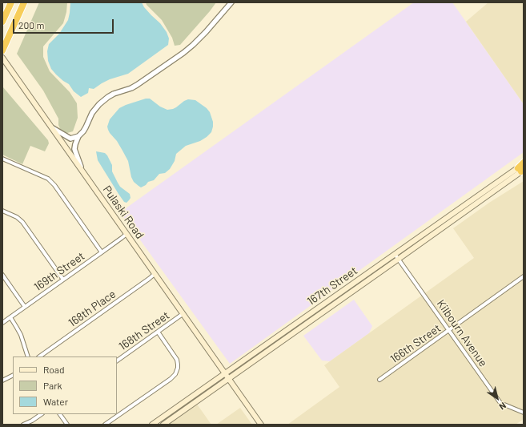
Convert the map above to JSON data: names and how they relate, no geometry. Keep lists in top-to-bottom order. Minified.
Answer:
{"streets":{"main road":["Pulaski Road","167th Street"],"street":["169th Street","168th Place","168th Street","Kilbourn Avenue","166th Street"]},"crossings":[["Pulaski Road","169th Street"],["Pulaski Road","167th Street"],["Pulaski Road","168th Place"],["Pulaski Road","168th Street"],["167th Street","Kilbourn Avenue"],["Kilbourn Avenue","166th Street"]],"legend":["Road","Park","Water"],"scale_bar":"200 m","north":"bottom right"}
